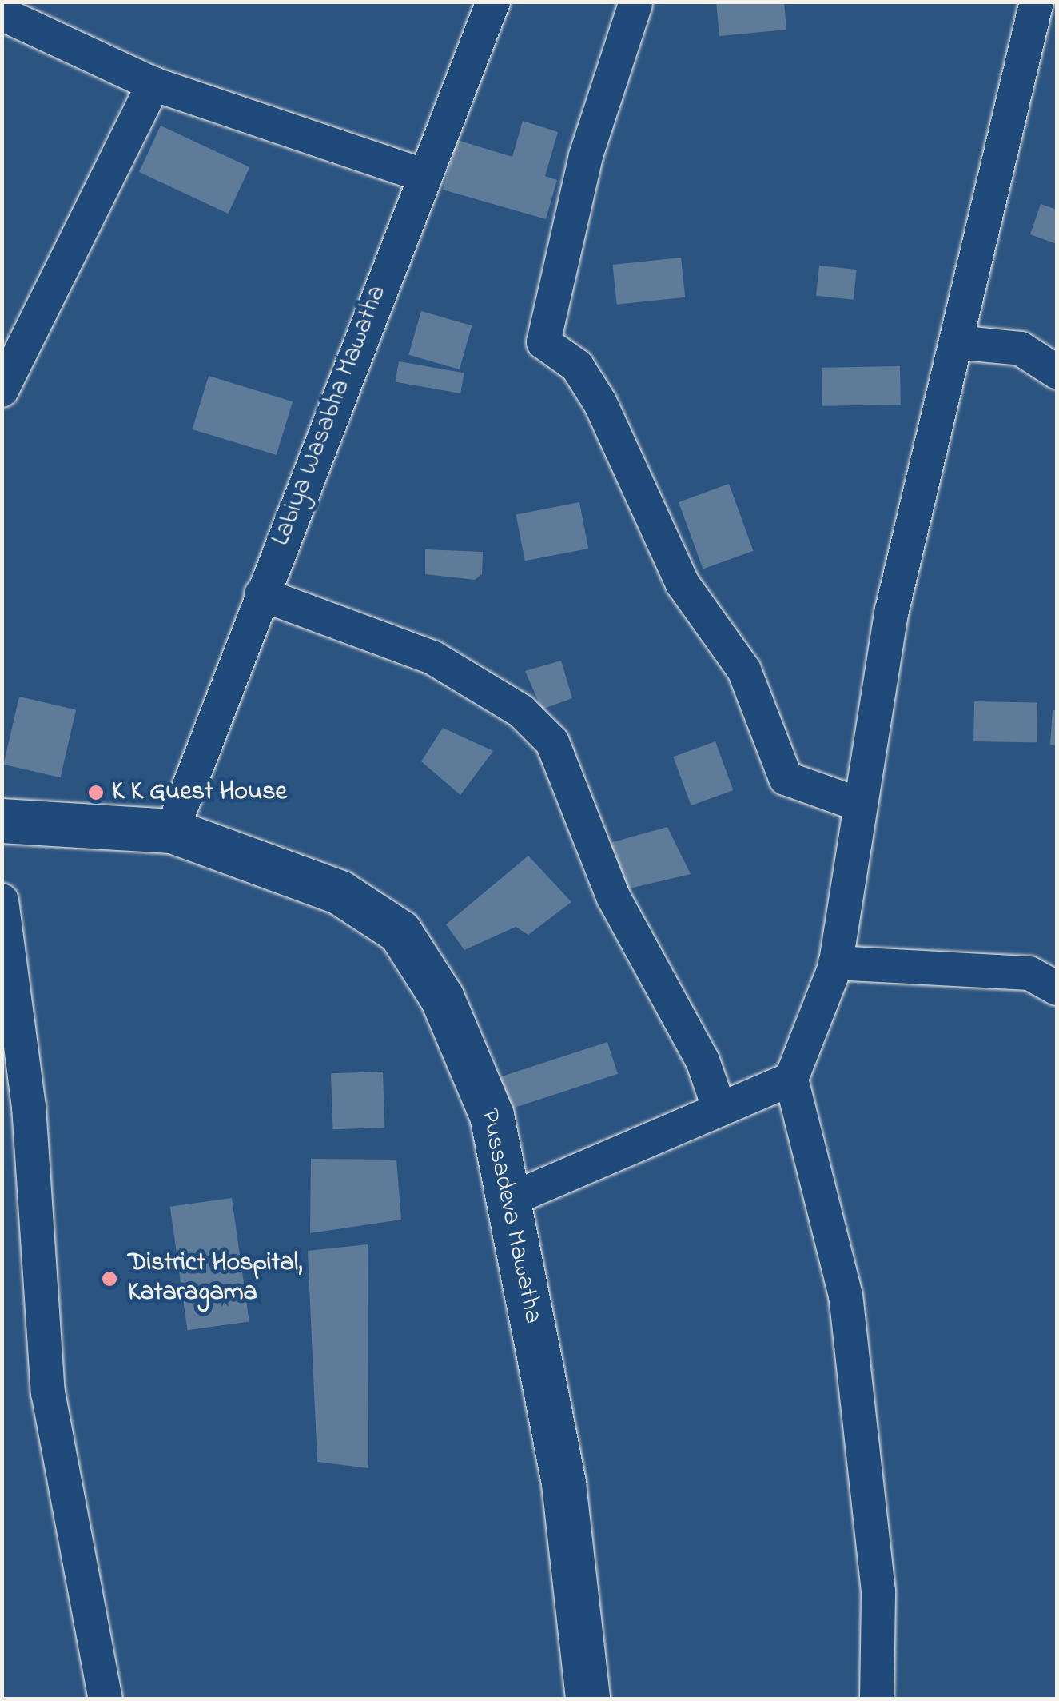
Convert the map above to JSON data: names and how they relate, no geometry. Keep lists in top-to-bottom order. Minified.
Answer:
{"streets":{"street":["Labiya Wasabha Mawatha","Pussadeva Mawatha"]},"crossings":[["Labiya Wasabha Mawatha","Pussadeva Mawatha"]],"places":["K K Guest House","District Hospital, Kataragama"]}
